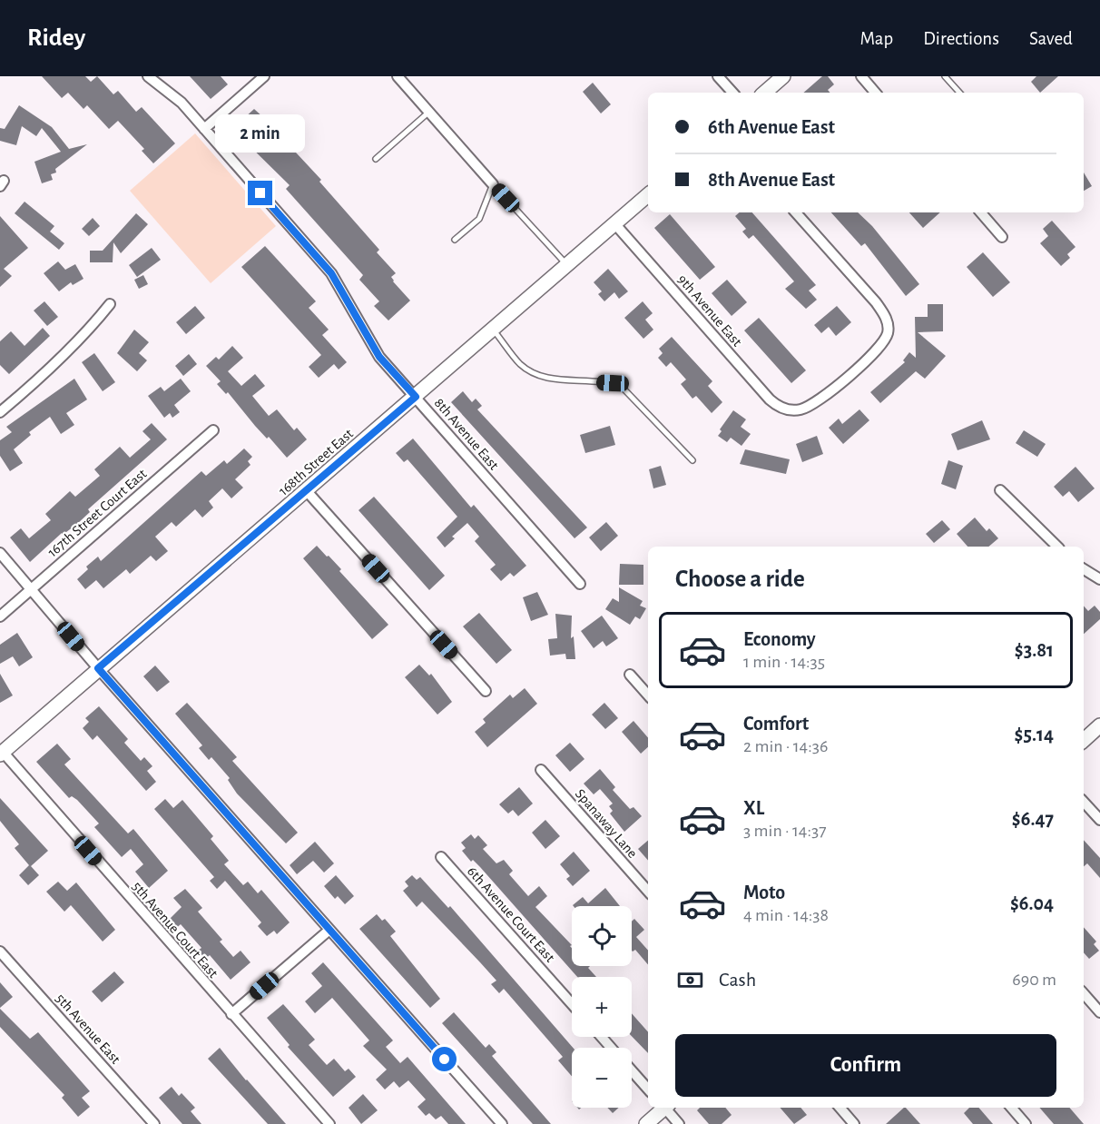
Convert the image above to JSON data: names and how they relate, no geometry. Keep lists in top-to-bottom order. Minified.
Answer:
{"streets":{"street":["9th Avenue East","8th Avenue East","168th Street East","167th Street Court East","Spanaway Lane","6th Avenue Court East","5th Avenue Court East","5th Avenue East"]},"crossings":[["9th Avenue East","168th Street East"],["8th Avenue East","168th Street East"],["168th Street East","5th Avenue Court East"]],"page":{"header":"Ridey","nav":["Map","Directions","Saved"],"banner":["6th Avenue East","8th Avenue East"],"bubble":"2 min","heading":"Choose a ride","list":[{"name":"Economy","note":"1 min · 14:35","value":"$3.81"},{"name":"Comfort","note":"2 min · 14:36","value":"$5.14"},{"name":"XL","note":"3 min · 14:37","value":"$6.47"},{"name":"Moto","note":"4 min · 14:38","value":"$6.04"}],"map_buttons":["+","−"],"pay":["Cash","690 m"],"buttons":"Confirm"}}
